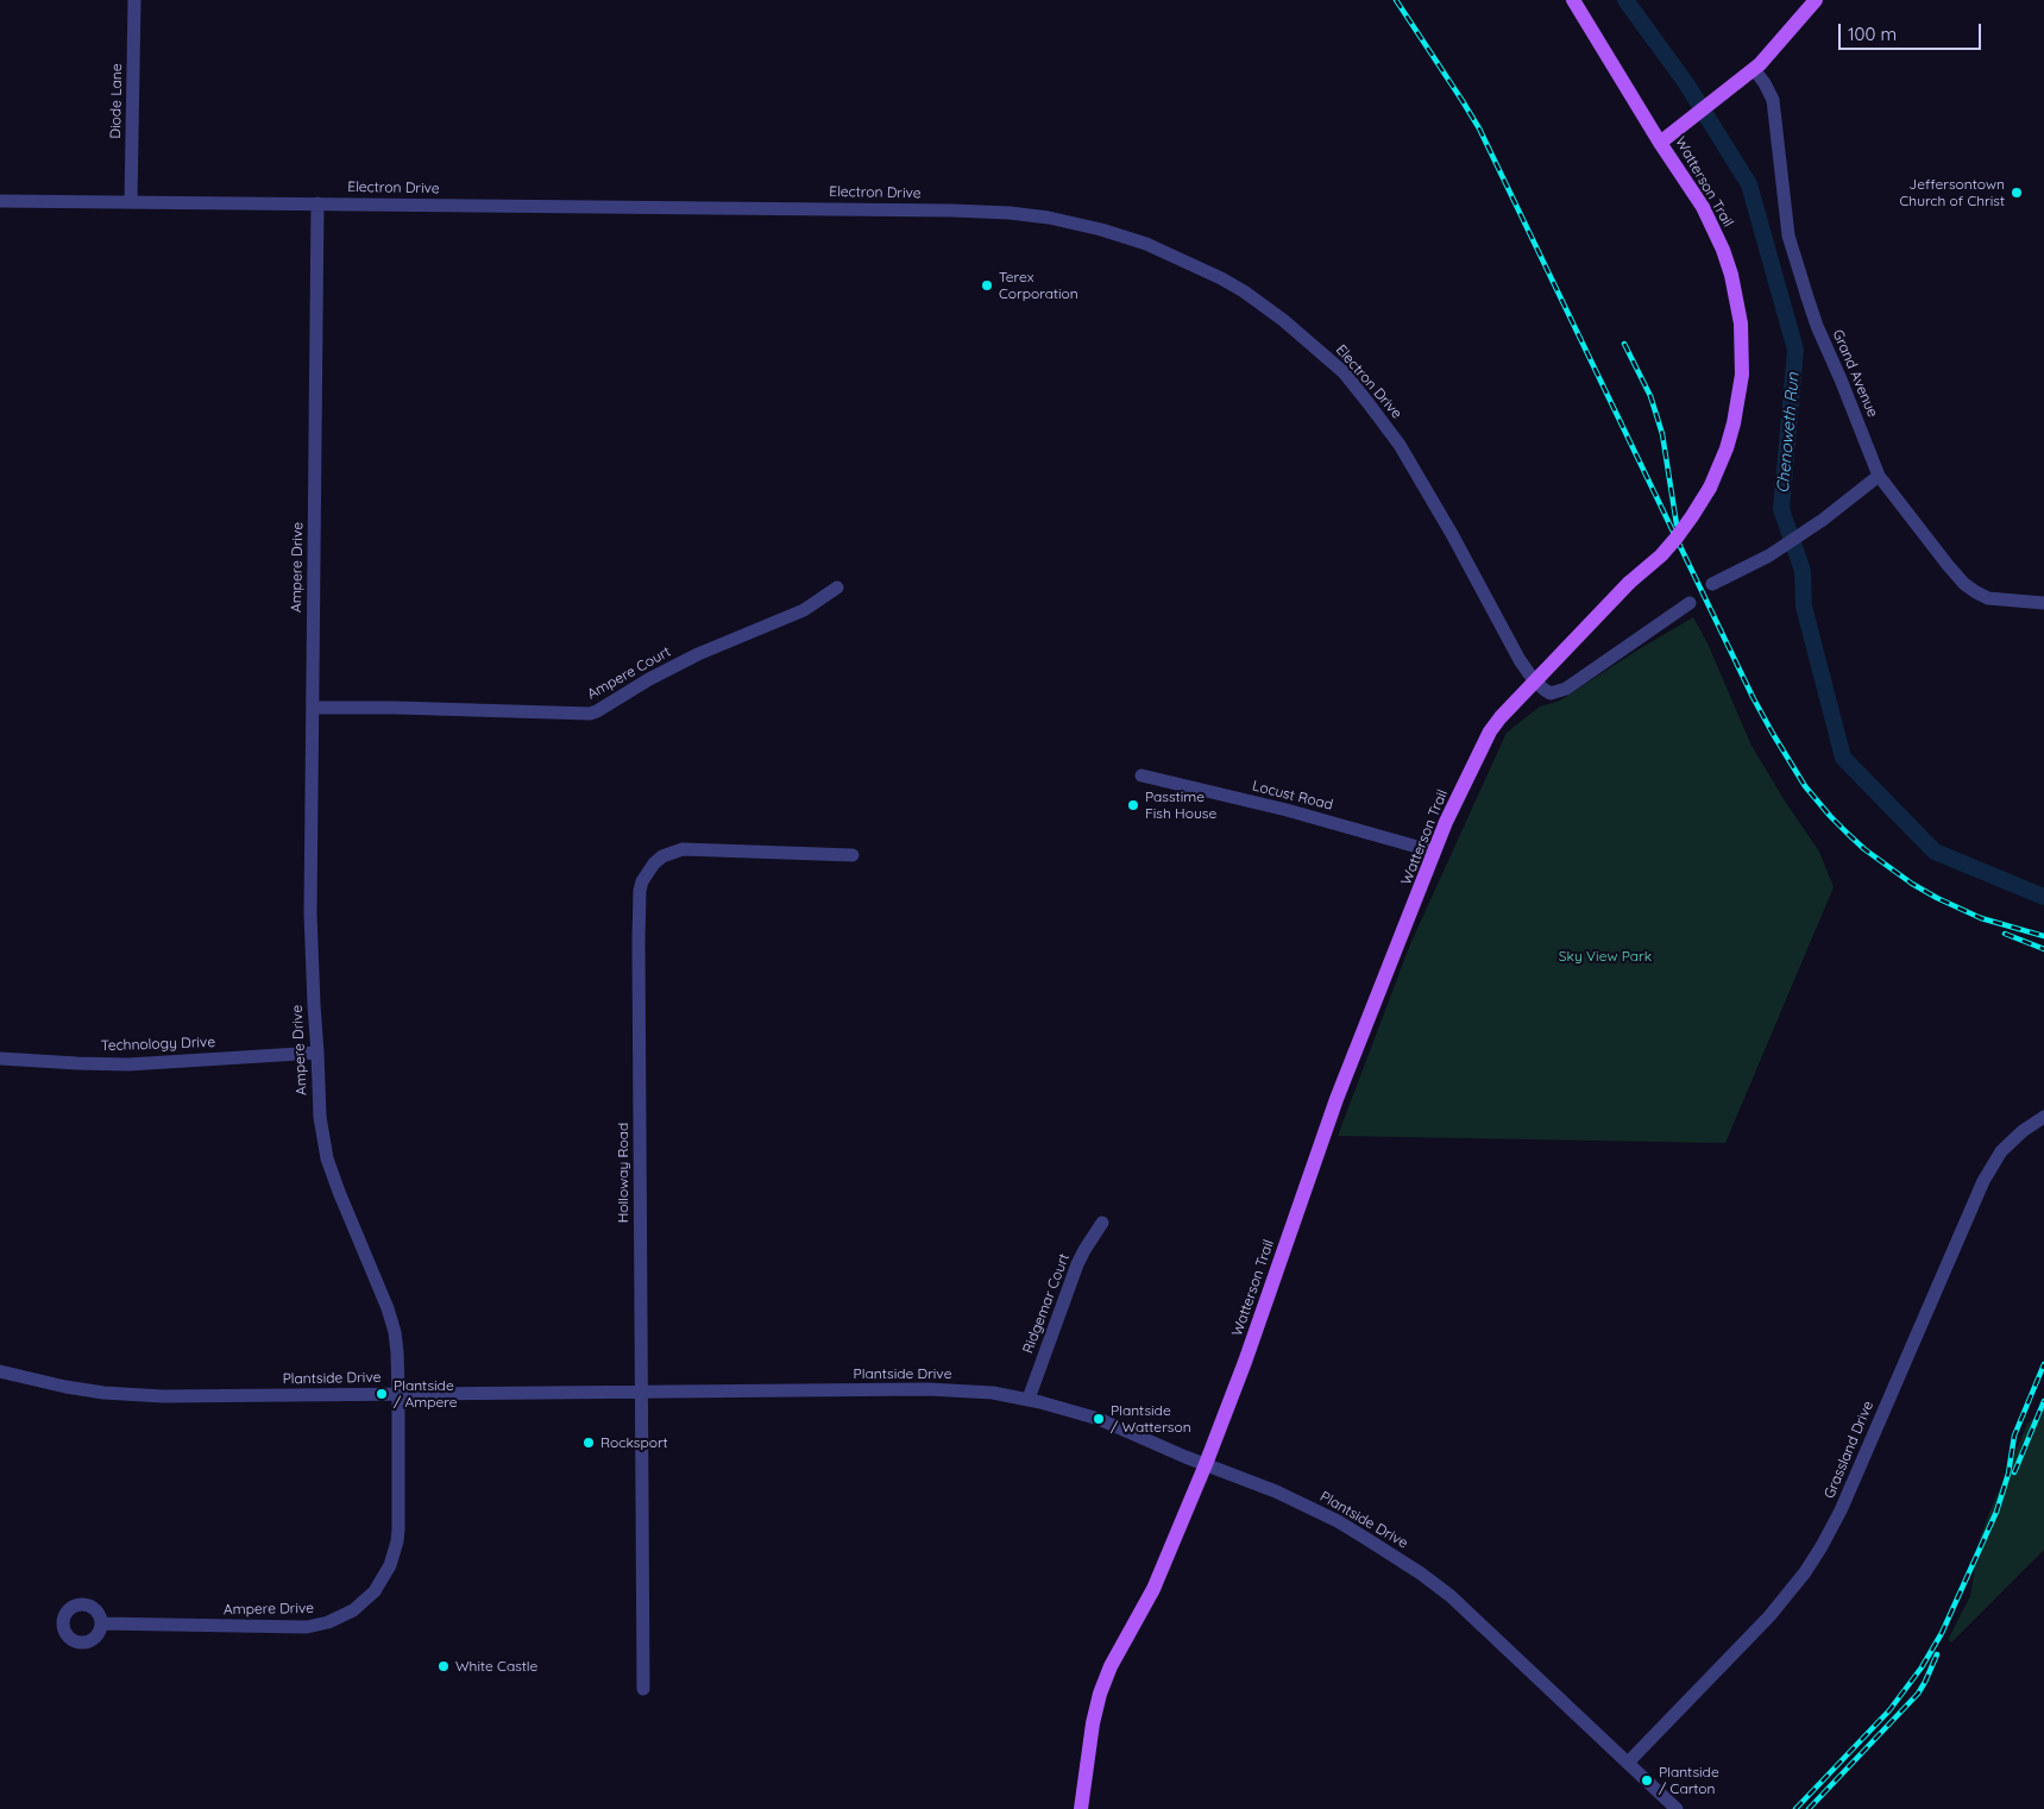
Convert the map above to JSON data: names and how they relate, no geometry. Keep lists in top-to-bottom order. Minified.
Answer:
{"streets":{"main road":["Watterson Trail"],"street":["Diode Lane","Electron Drive","Grand Avenue","Ampere Drive","Ampere Court","Locust Road","Technology Drive","Holloway Road","Ridgemar Court","Plantside Drive","Grassland Drive"]},"crossings":[["Diode Lane","Electron Drive"],["Watterson Trail","Electron Drive"],["Watterson Trail","Grand Avenue"],["Watterson Trail","Locust Road"],["Watterson Trail","Plantside Drive"],["Electron Drive","Ampere Drive"],["Ampere Drive","Ampere Court"],["Ampere Drive","Technology Drive"],["Ampere Drive","Plantside Drive"],["Holloway Road","Plantside Drive"],["Ridgemar Court","Plantside Drive"],["Plantside Drive","Grassland Drive"]],"water":["Chenoweth Run"],"parks":["Sky View Park"],"places":["Jeffersontown Church of Christ","Terex Corporation","Passtime Fish House","Plantside / Ampere","Plantside / Watterson","Rocksport","White Castle","Plantside / Carton"],"scale_bar":"100 m"}
